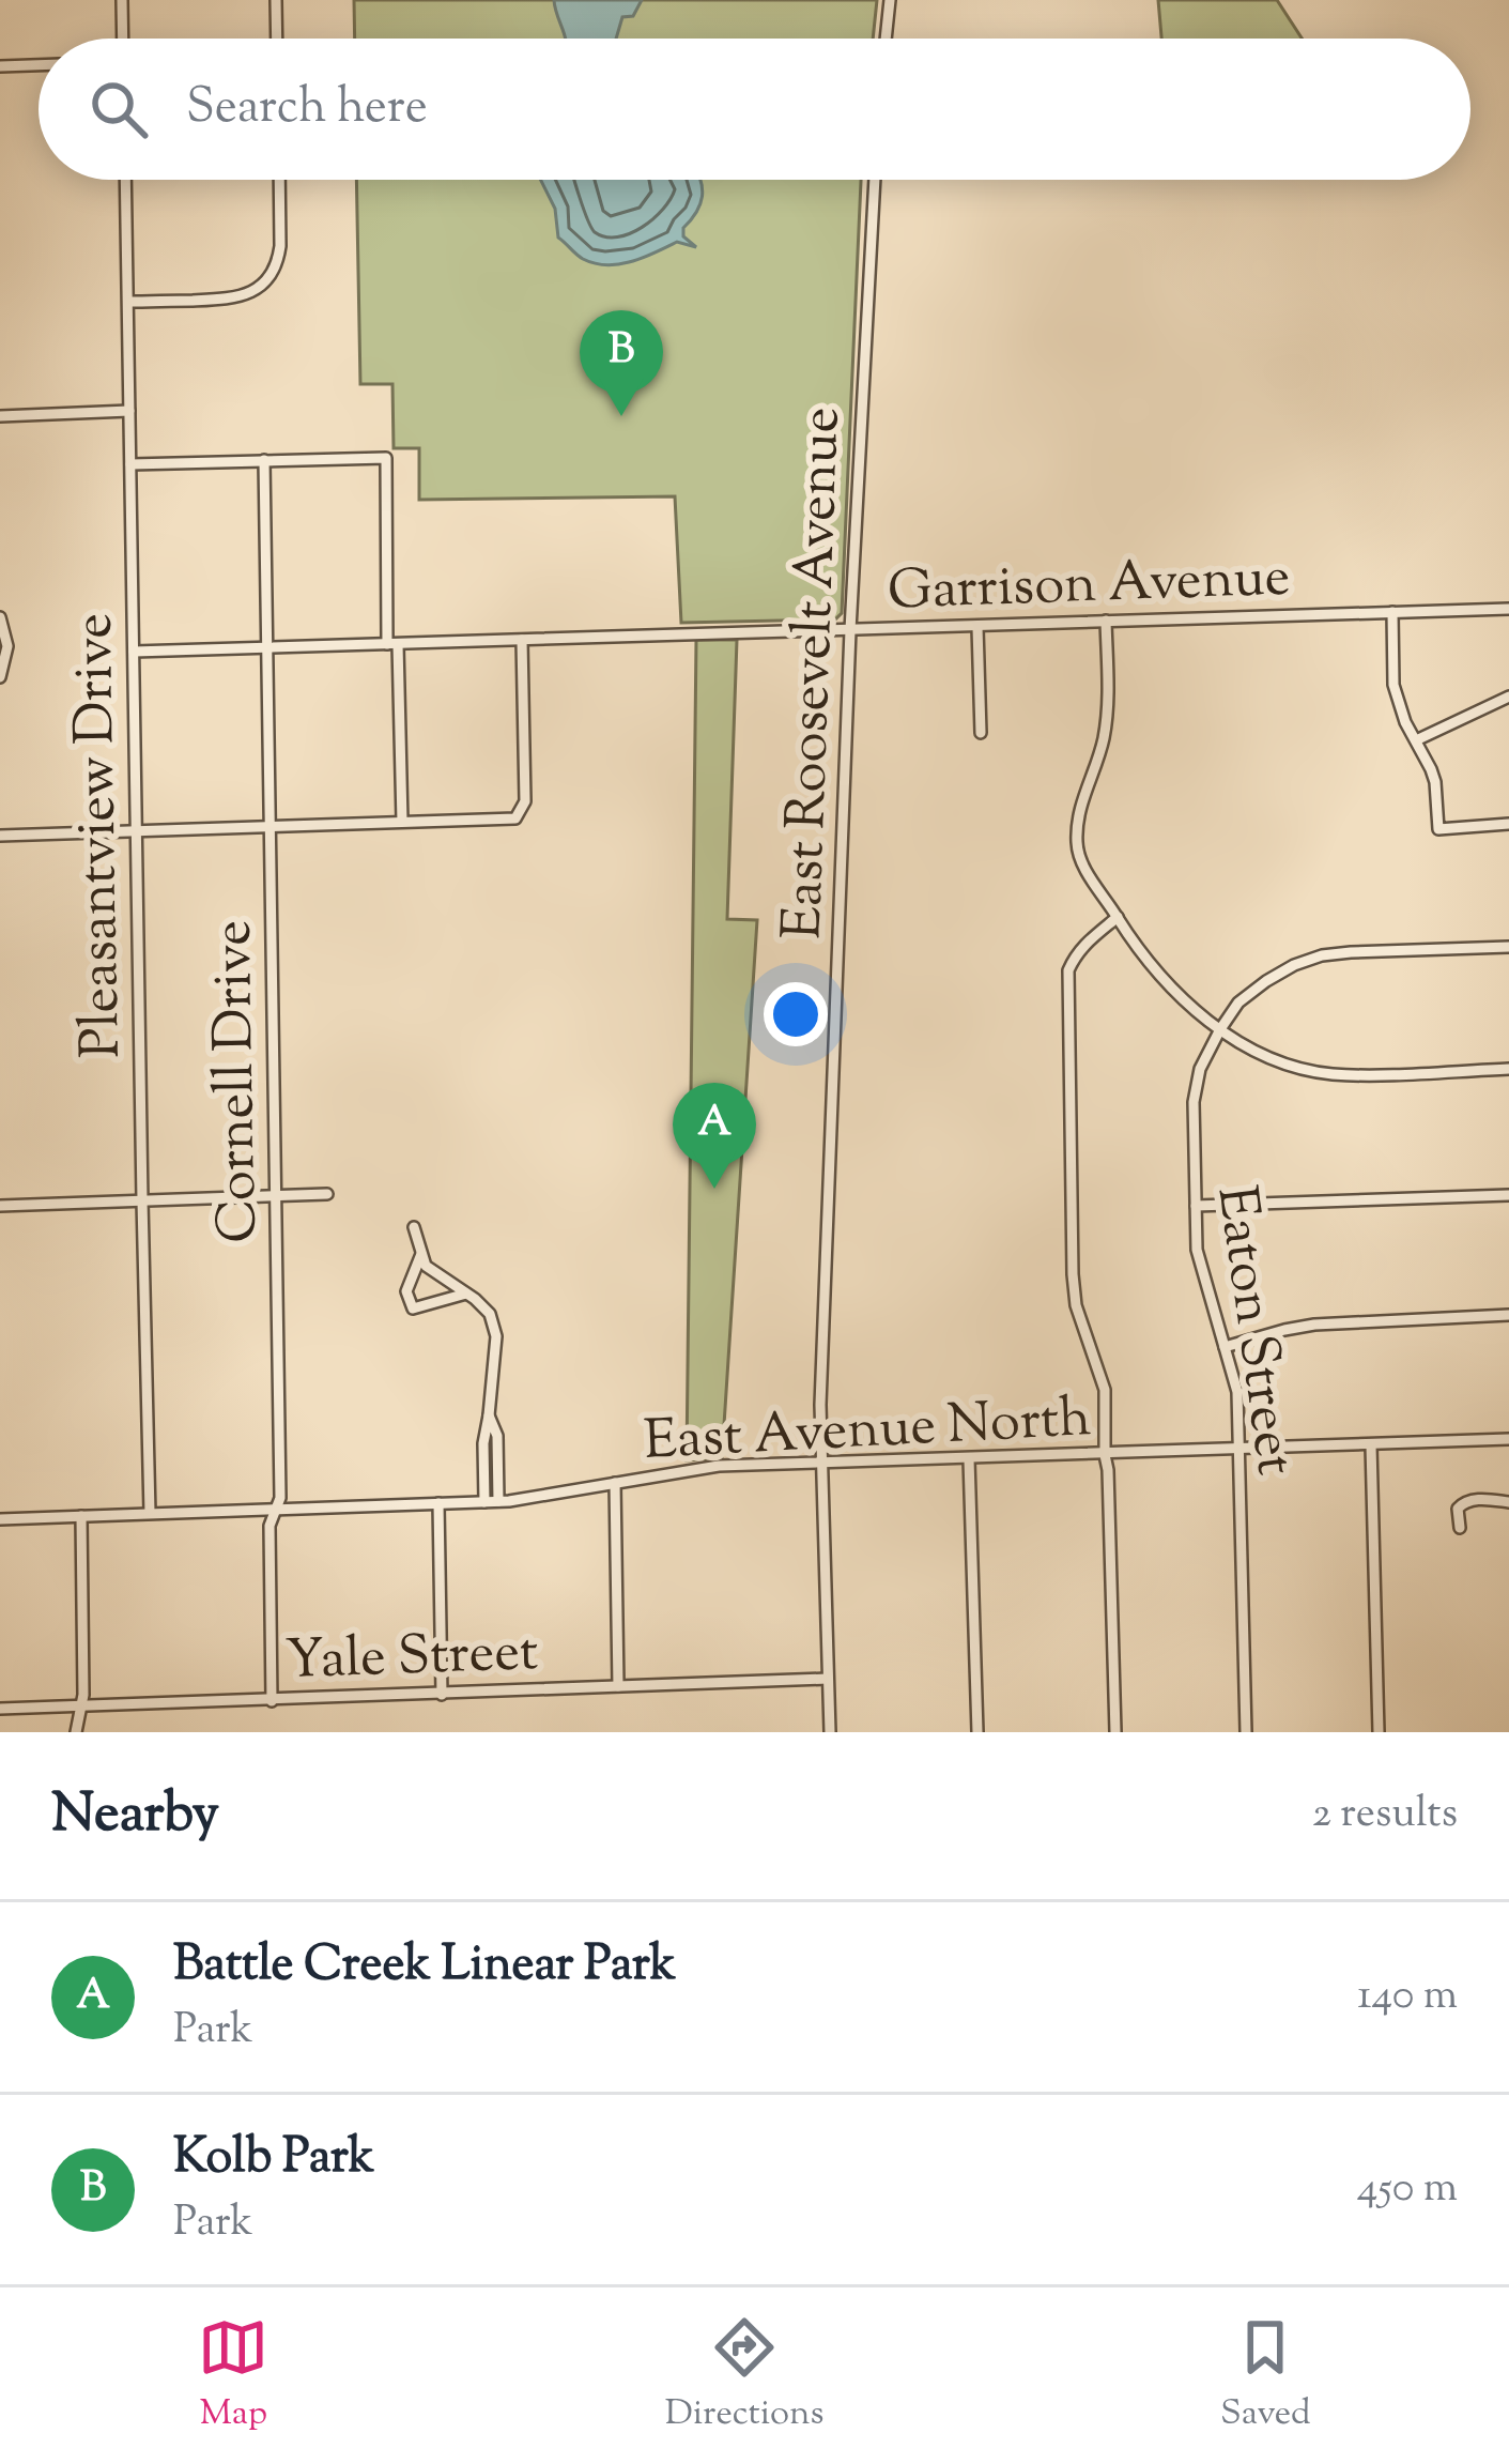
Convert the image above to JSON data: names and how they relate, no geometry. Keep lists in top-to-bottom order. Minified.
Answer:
{"streets":{"street":["Garrison Avenue","East Roosevelt Avenue","Pleasantview Drive","Cornell Drive","Eaton Street","East Avenue North","Yale Street"]},"crossings":[["Garrison Avenue","East Roosevelt Avenue"],["Garrison Avenue","Pleasantview Drive"],["Garrison Avenue","Cornell Drive"],["East Roosevelt Avenue","East Avenue North"],["East Roosevelt Avenue","Yale Street"],["Pleasantview Drive","East Avenue North"],["Cornell Drive","East Avenue North"],["Cornell Drive","Yale Street"],["Eaton Street","East Avenue North"]],"page":{"search":"Search here","pins":["B","A"],"heading":["Nearby","2 results"],"list":[{"mark":"A","name":"Battle Creek Linear Park","note":"Park","value":"140 m"},{"mark":"B","name":"Kolb Park","note":"Park","value":"450 m"}],"nav":["Map","Directions","Saved"]}}
